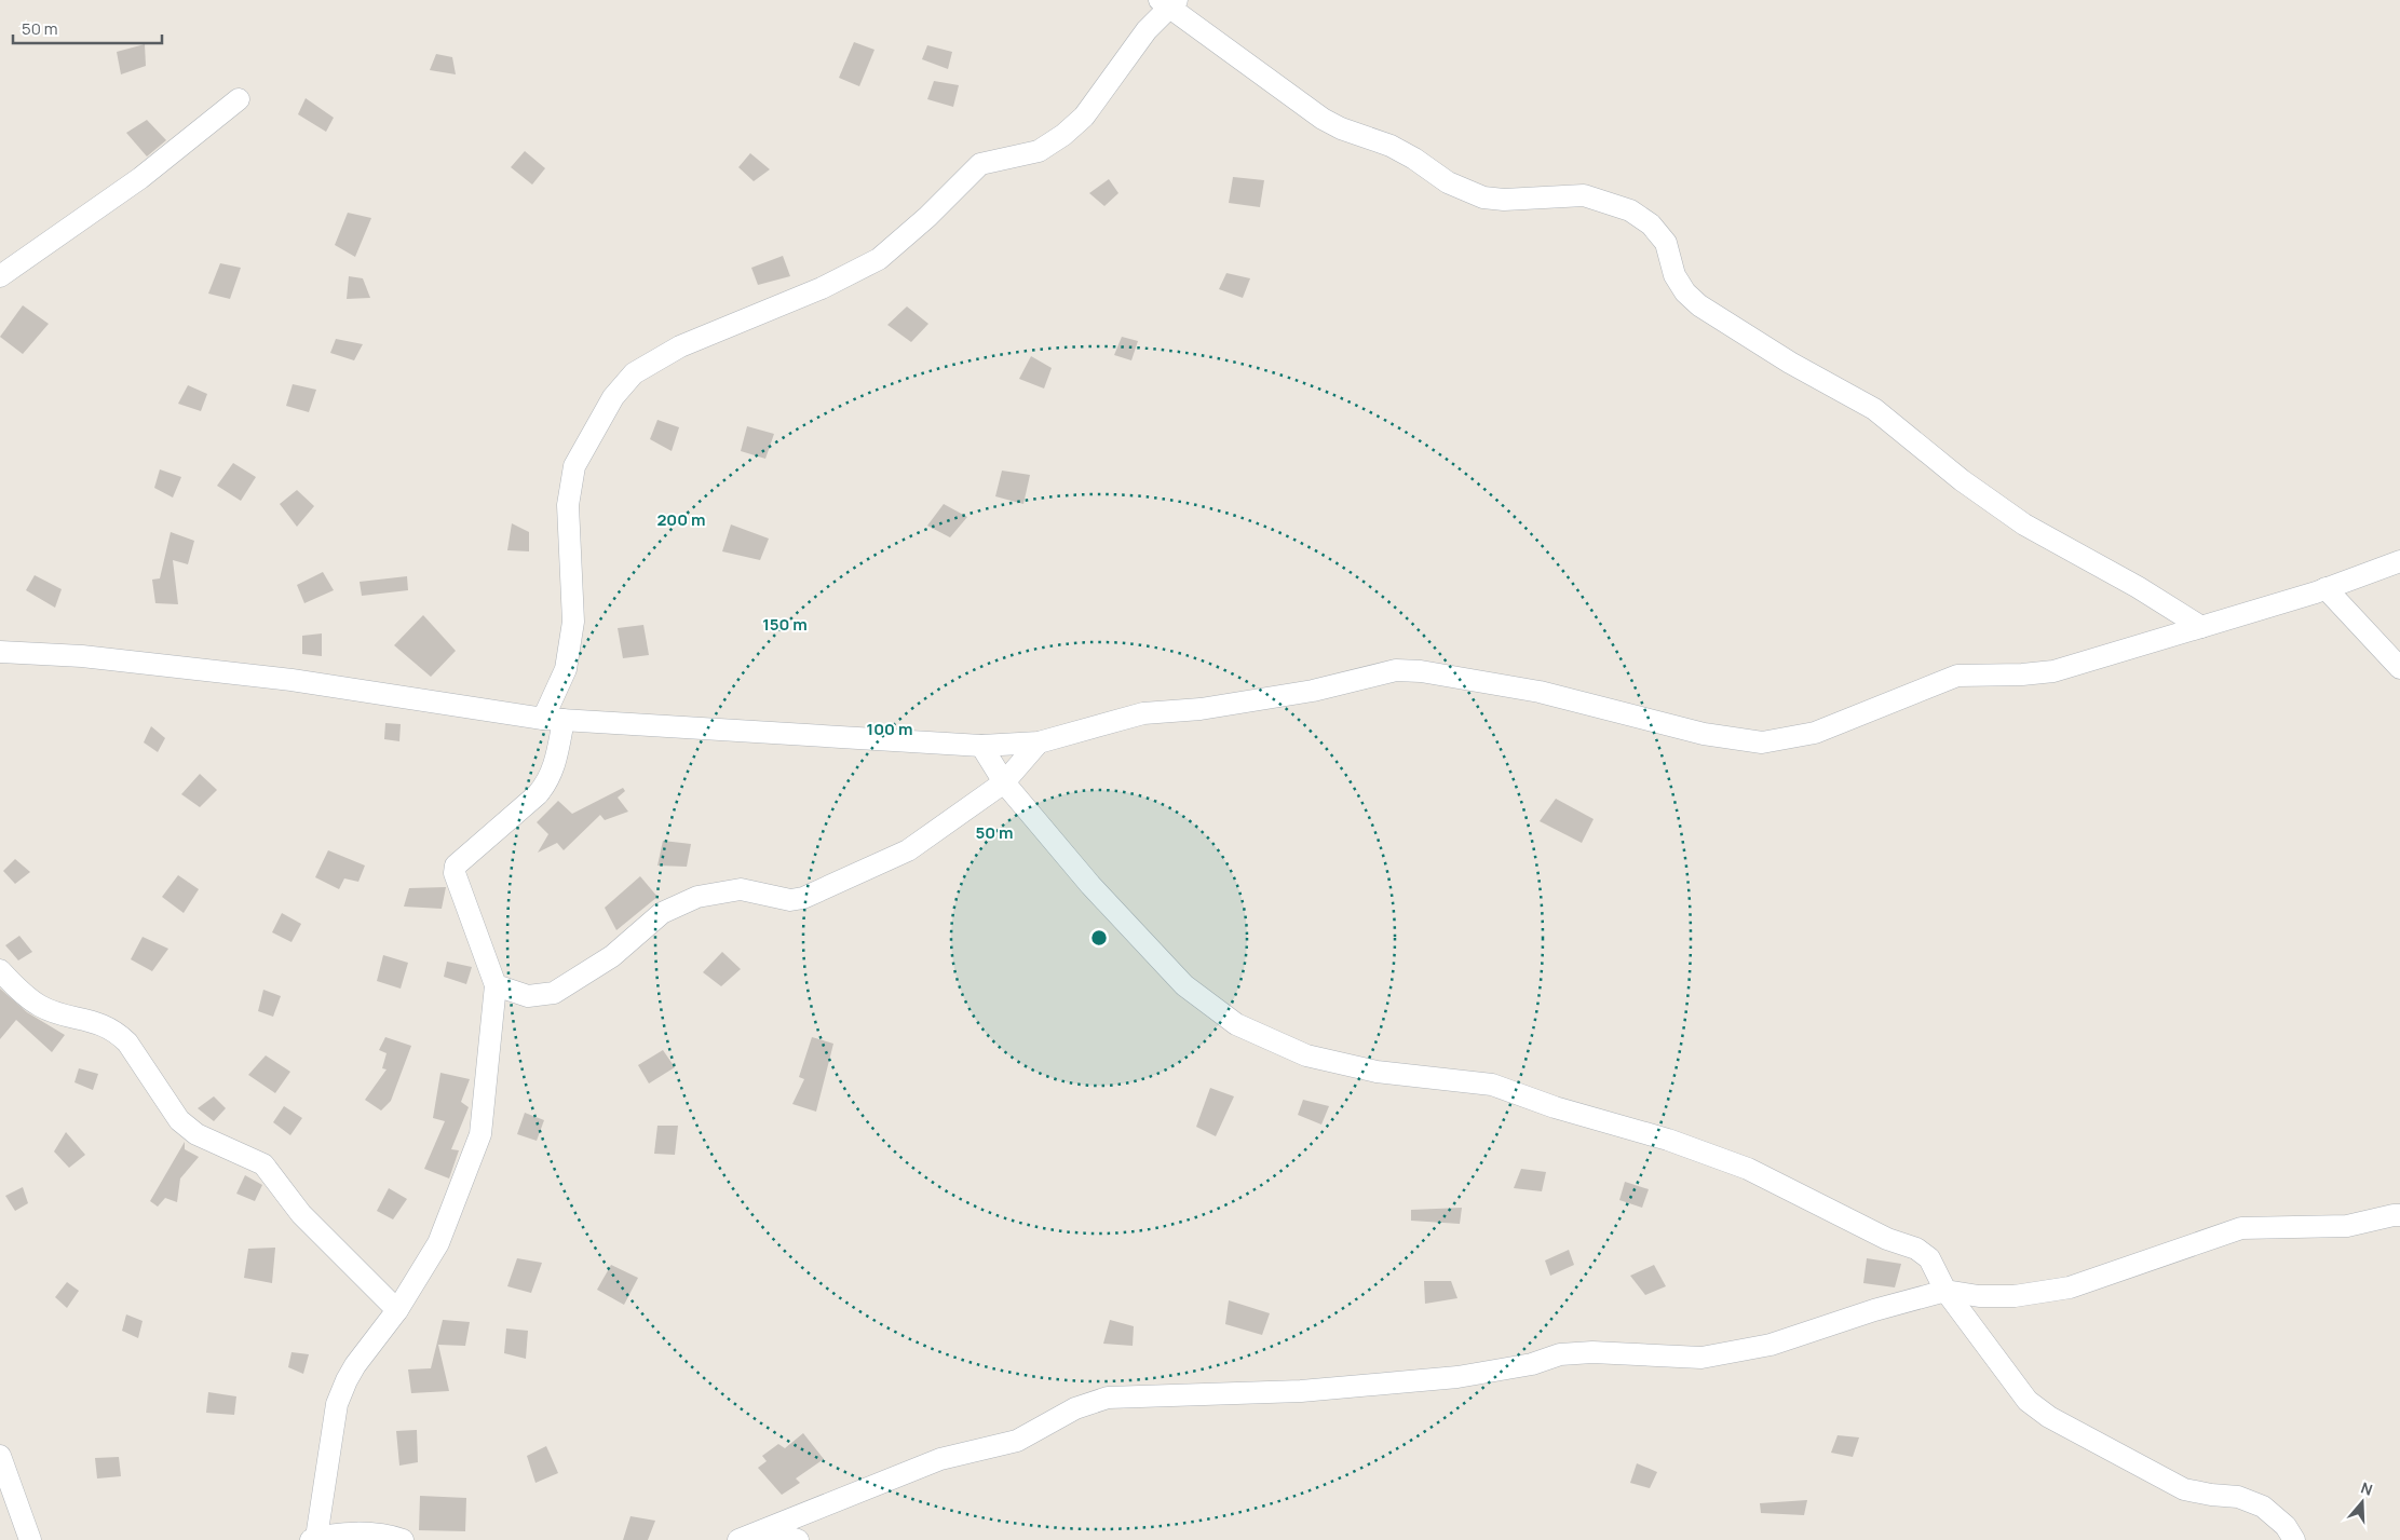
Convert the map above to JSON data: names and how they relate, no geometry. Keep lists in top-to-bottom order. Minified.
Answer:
{"scale_bar":"50 m","north":"top","rings":["200 m","150 m","100 m","50 m"]}
